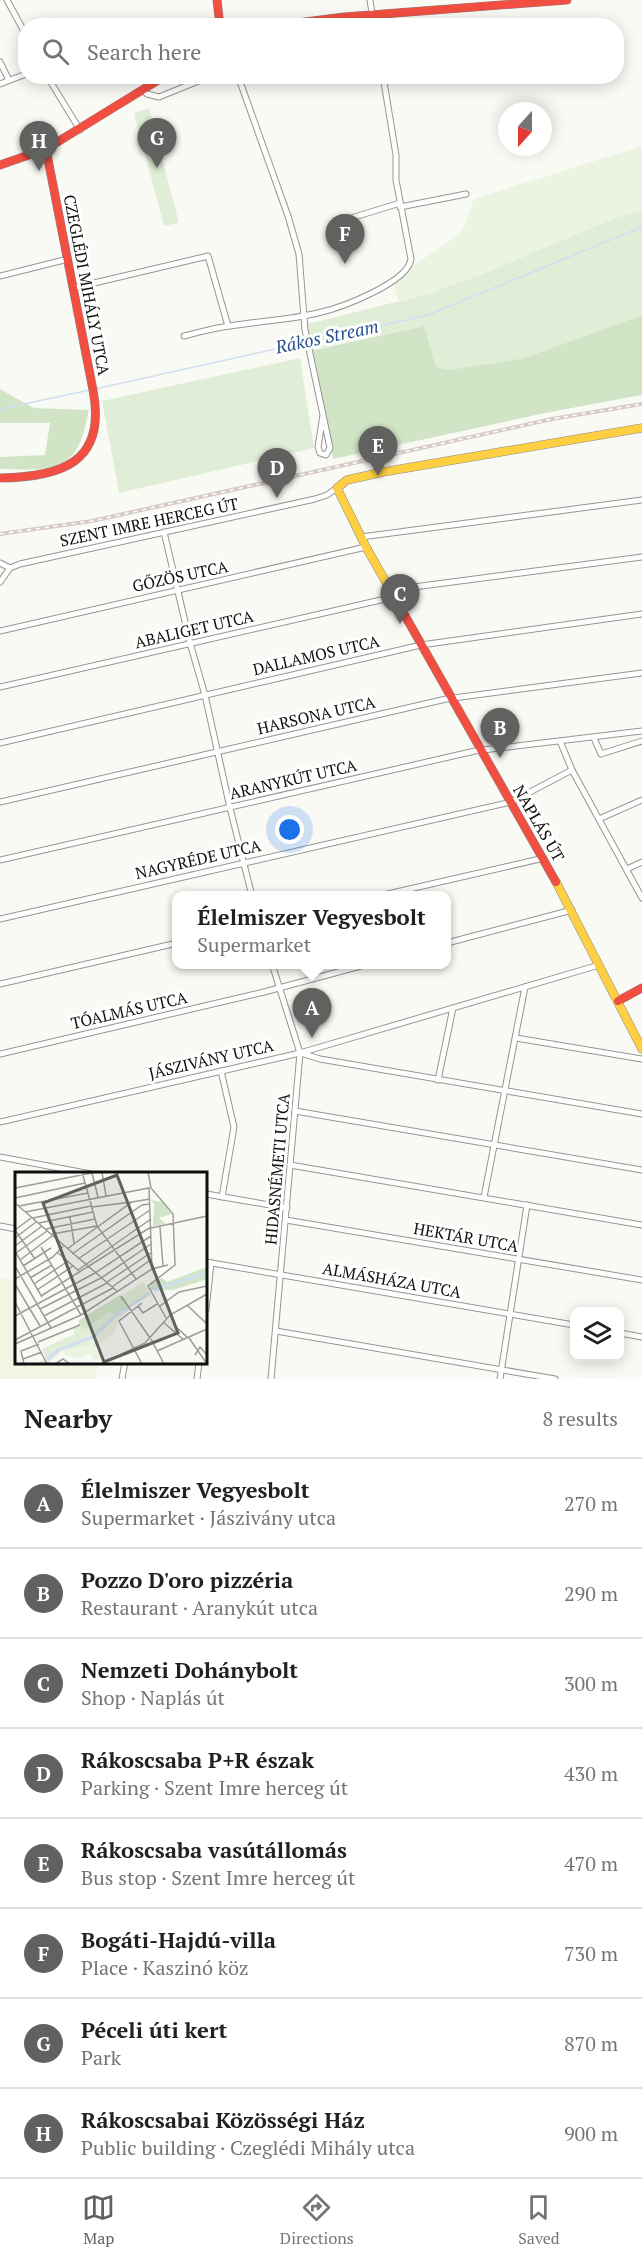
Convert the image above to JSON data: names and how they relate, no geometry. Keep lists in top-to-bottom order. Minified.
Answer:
{"streets":{"street":["CZEGLÉDI MIHÁLY UTCA","SZENT IMRE HERCEG ÚT","GŐZÖS UTCA","ABALIGET UTCA","DALLAMOS UTCA","HARSONA UTCA","ARANYKÚT UTCA","NAPLÁS ÚT","NAGYRÉDE UTCA","TÓALMÁS UTCA","JÁSZIVÁNY UTCA","HIDASNÉMETI UTCA","HEKTÁR UTCA","ALMÁSHÁZA UTCA"]},"crossings":[["SZENT IMRE HERCEG ÚT","NAPLÁS ÚT"],["GŐZÖS UTCA","NAPLÁS ÚT"],["ABALIGET UTCA","NAPLÁS ÚT"],["DALLAMOS UTCA","NAPLÁS ÚT"],["HARSONA UTCA","NAPLÁS ÚT"],["ARANYKÚT UTCA","NAPLÁS ÚT"],["NAPLÁS ÚT","NAGYRÉDE UTCA"],["NAPLÁS ÚT","JÁSZIVÁNY UTCA"],["TÓALMÁS UTCA","HIDASNÉMETI UTCA"],["JÁSZIVÁNY UTCA","HIDASNÉMETI UTCA"],["HIDASNÉMETI UTCA","HEKTÁR UTCA"],["HIDASNÉMETI UTCA","ALMÁSHÁZA UTCA"]],"water":["Rákos Stream"],"north":"bottom","page":{"search":"Search here","pins":["G","H","F","E","D","C","B","A"],"popup":["Élelmiszer Vegyesbolt","Supermarket"],"heading":["Nearby","8 results"],"list":[{"mark":"A","name":"Élelmiszer Vegyesbolt","note":"Supermarket · Jászivány utca","value":"270 m"},{"mark":"B","name":"Pozzo D'oro pizzéria","note":"Restaurant · Aranykút utca","value":"290 m"},{"mark":"C","name":"Nemzeti Dohánybolt","note":"Shop · Naplás út","value":"300 m"},{"mark":"D","name":"Rákoscsaba P+R észak","note":"Parking · Szent Imre herceg út","value":"430 m"},{"mark":"E","name":"Rákoscsaba vasútállomás","note":"Bus stop · Szent Imre herceg út","value":"470 m"},{"mark":"F","name":"Bogáti-Hajdú-villa","note":"Place · Kaszinó köz","value":"730 m"},{"mark":"G","name":"Péceli úti kert","note":"Park","value":"870 m"},{"mark":"H","name":"Rákoscsabai Közösségi Ház","note":"Public building · Czeglédi Mihály utca","value":"900 m"}],"nav":["Map","Directions","Saved"]}}
